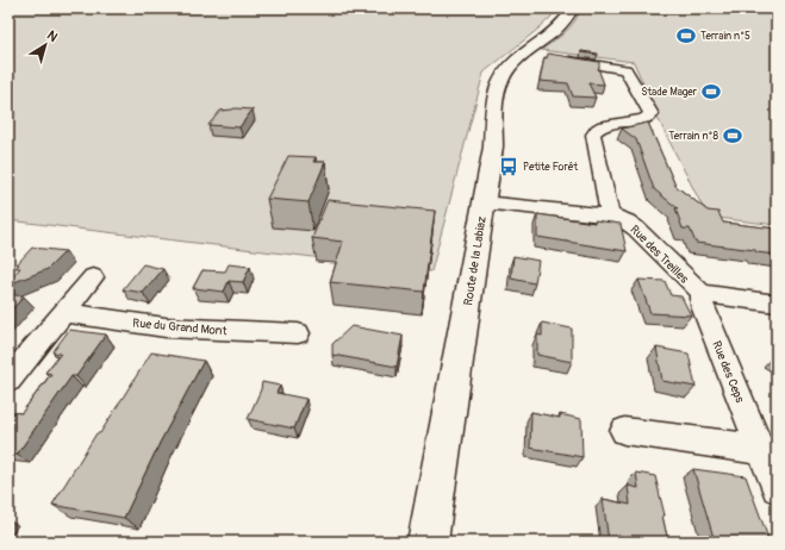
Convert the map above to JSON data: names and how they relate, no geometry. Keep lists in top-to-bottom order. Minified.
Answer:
{"streets":{"main road":["Route de la Labiaz"],"street":["Rue des Treilles","Rue du Grand Mont","Rue des Ceps"]},"crossings":[["Rue des Treilles","Route de la Labiaz"],["Rue des Treilles","Rue des Ceps"]],"places":{"sports":["Terrain n°5","Stade Mager","Terrain n°8"],"bus stop":["Petite Forêt"]},"north":"top right"}
